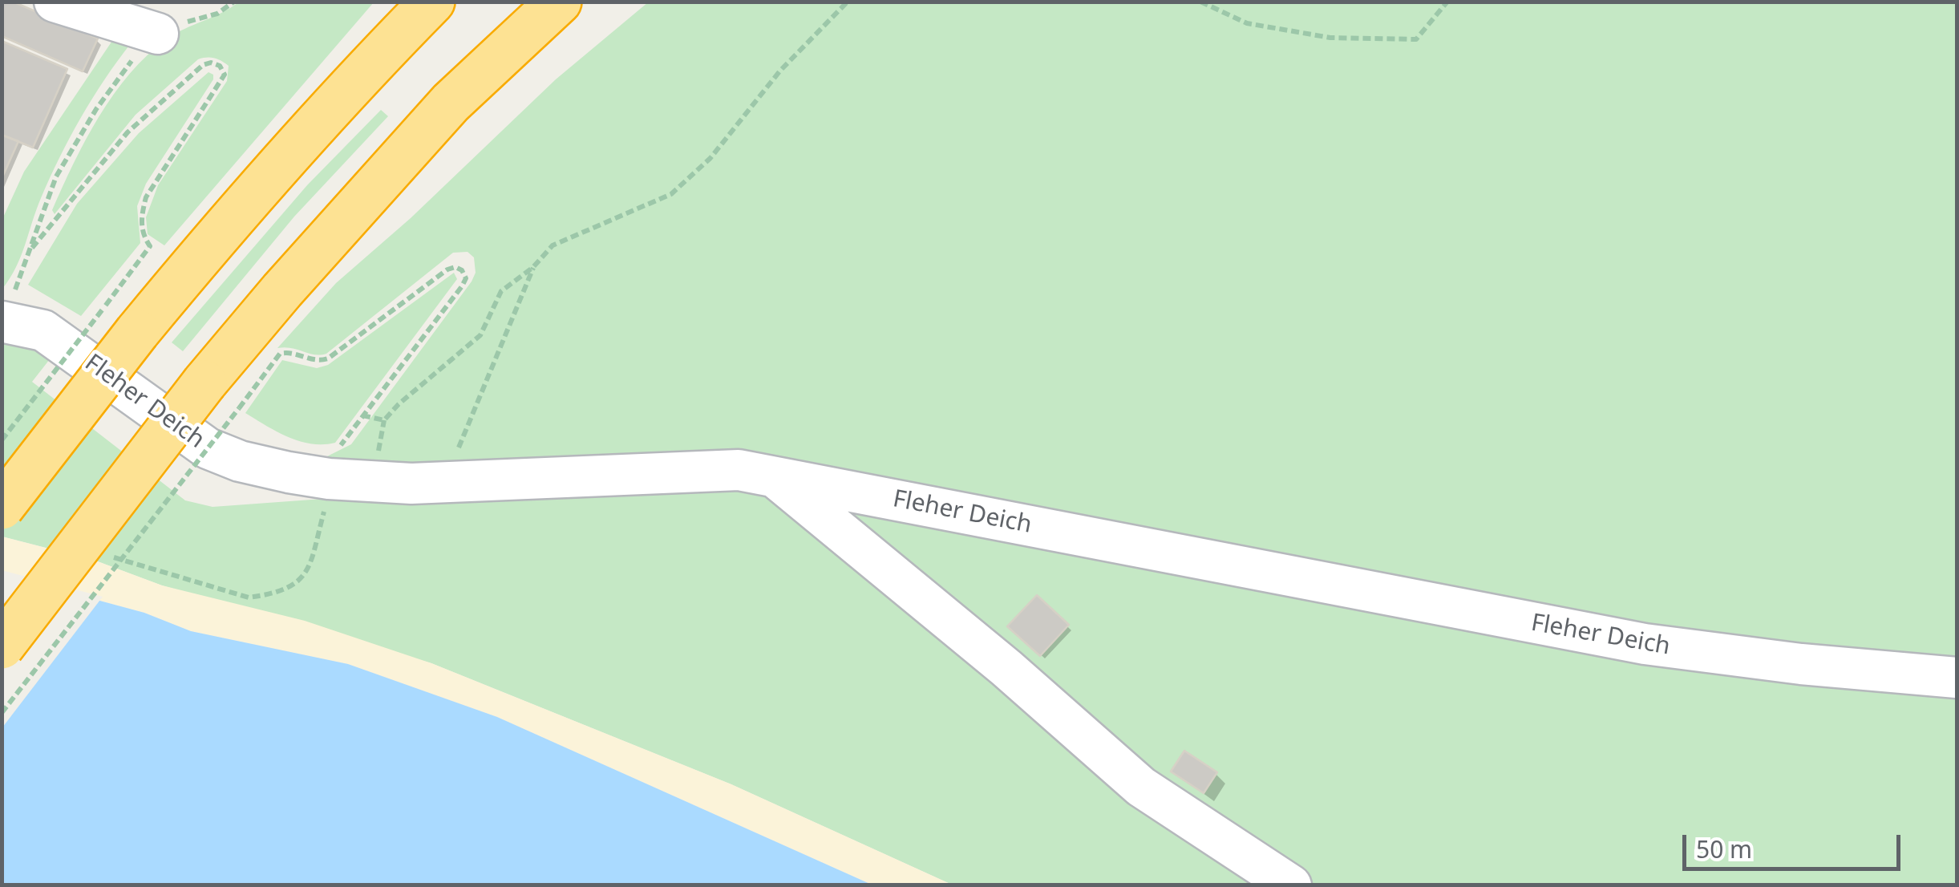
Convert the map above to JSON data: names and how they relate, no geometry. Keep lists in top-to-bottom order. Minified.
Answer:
{"streets":{"street":["Fleher Deich"]},"scale_bar":"50 m"}
